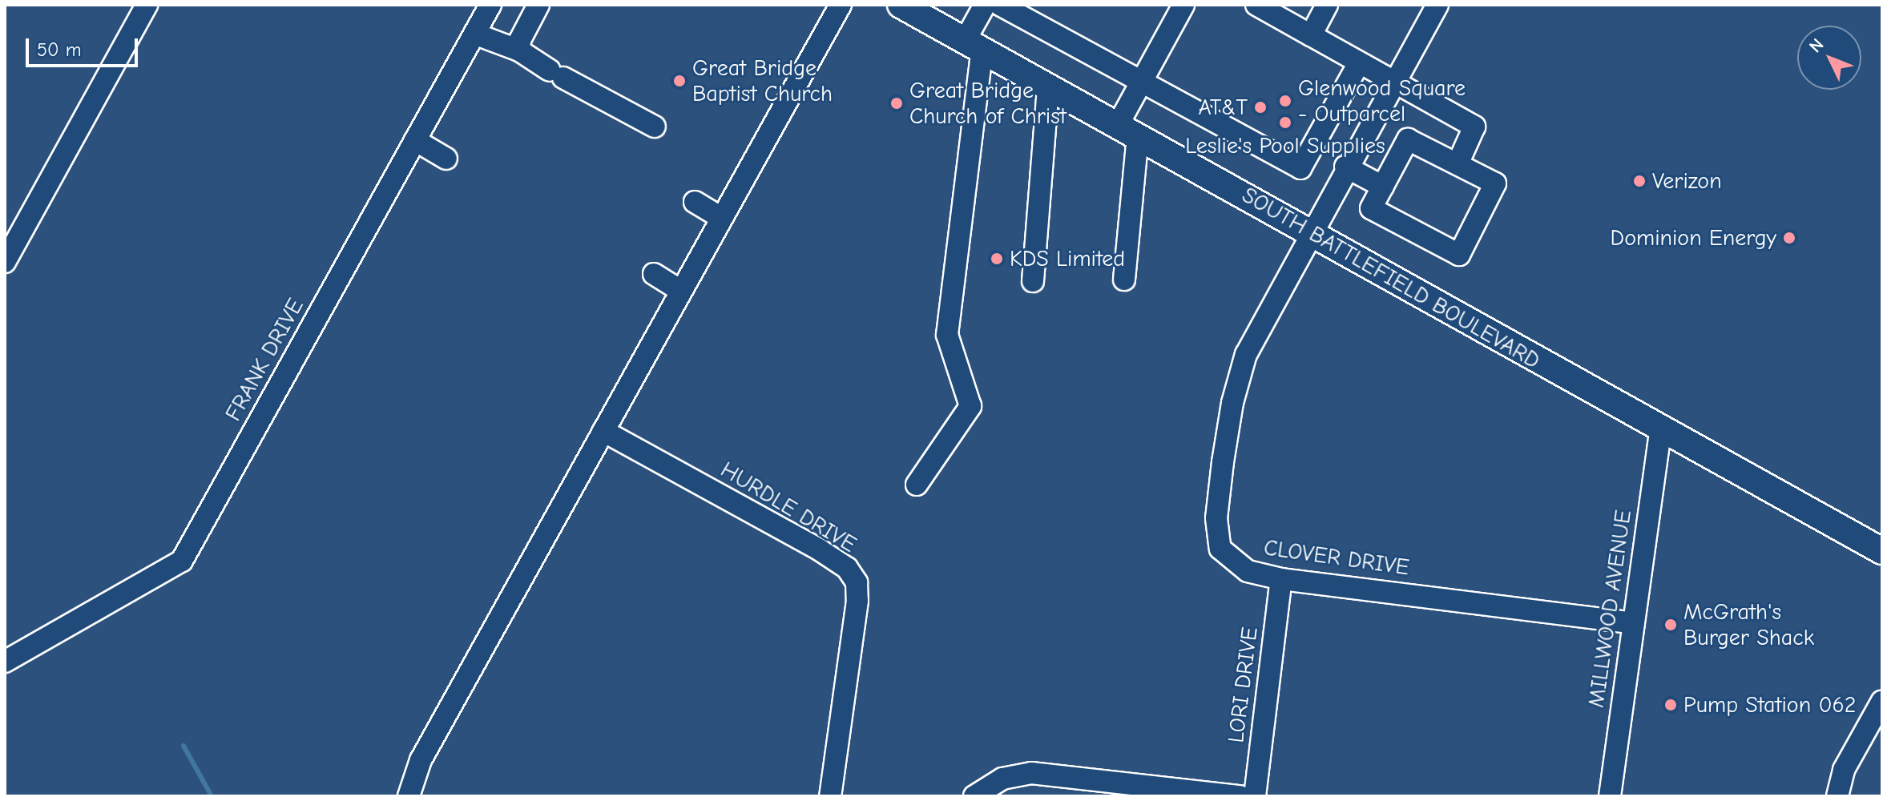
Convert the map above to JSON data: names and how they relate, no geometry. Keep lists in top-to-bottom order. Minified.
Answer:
{"streets":{"main road":["SOUTH BATTLEFIELD BOULEVARD"],"street":["FRANK DRIVE","HURDLE DRIVE","CLOVER DRIVE","MILLWOOD AVENUE","LORI DRIVE"]},"crossings":[["SOUTH BATTLEFIELD BOULEVARD","CLOVER DRIVE"],["SOUTH BATTLEFIELD BOULEVARD","MILLWOOD AVENUE"],["CLOVER DRIVE","MILLWOOD AVENUE"],["CLOVER DRIVE","LORI DRIVE"]],"places":["Great Bridge Baptist Church","Glenwood Square - Outparcel","Great Bridge Church of Christ","AT&T","Leslie's Pool Supplies","Verizon","Dominion Energy","KDS Limited","McGrath's Burger Shack","Pump Station 062"],"scale_bar":"50 m","north":"top left"}
